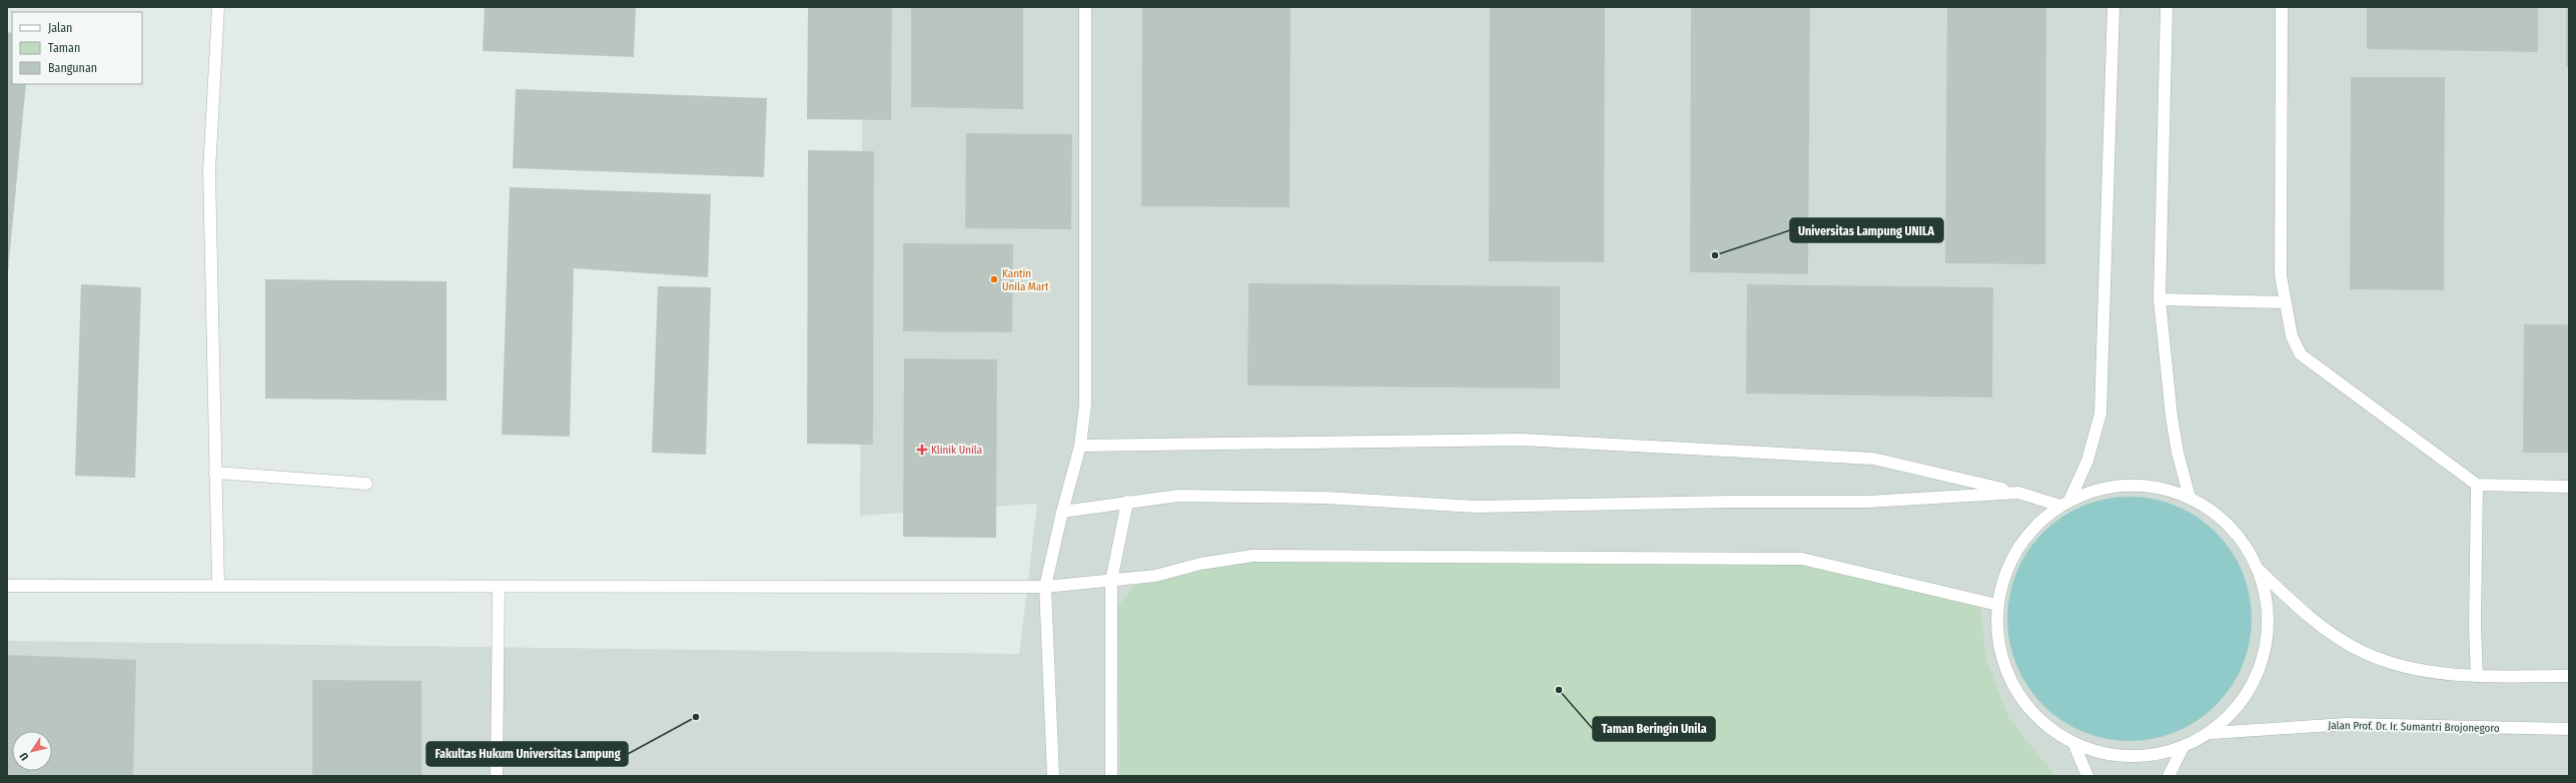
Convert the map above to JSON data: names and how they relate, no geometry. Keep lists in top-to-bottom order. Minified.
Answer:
{"streets":{"street":["Jalan Prof. Dr. Ir. Sumantri Brojonegoro"]},"places":{"other":["Universitas Lampung UNILA","Kantin Unila Mart","Taman Beringin Unila","Fakultas Hukum Universitas Lampung"],"health":["Klinik Unila"]},"legend":["Jalan","Taman","Bangunan"],"north":"bottom left"}
